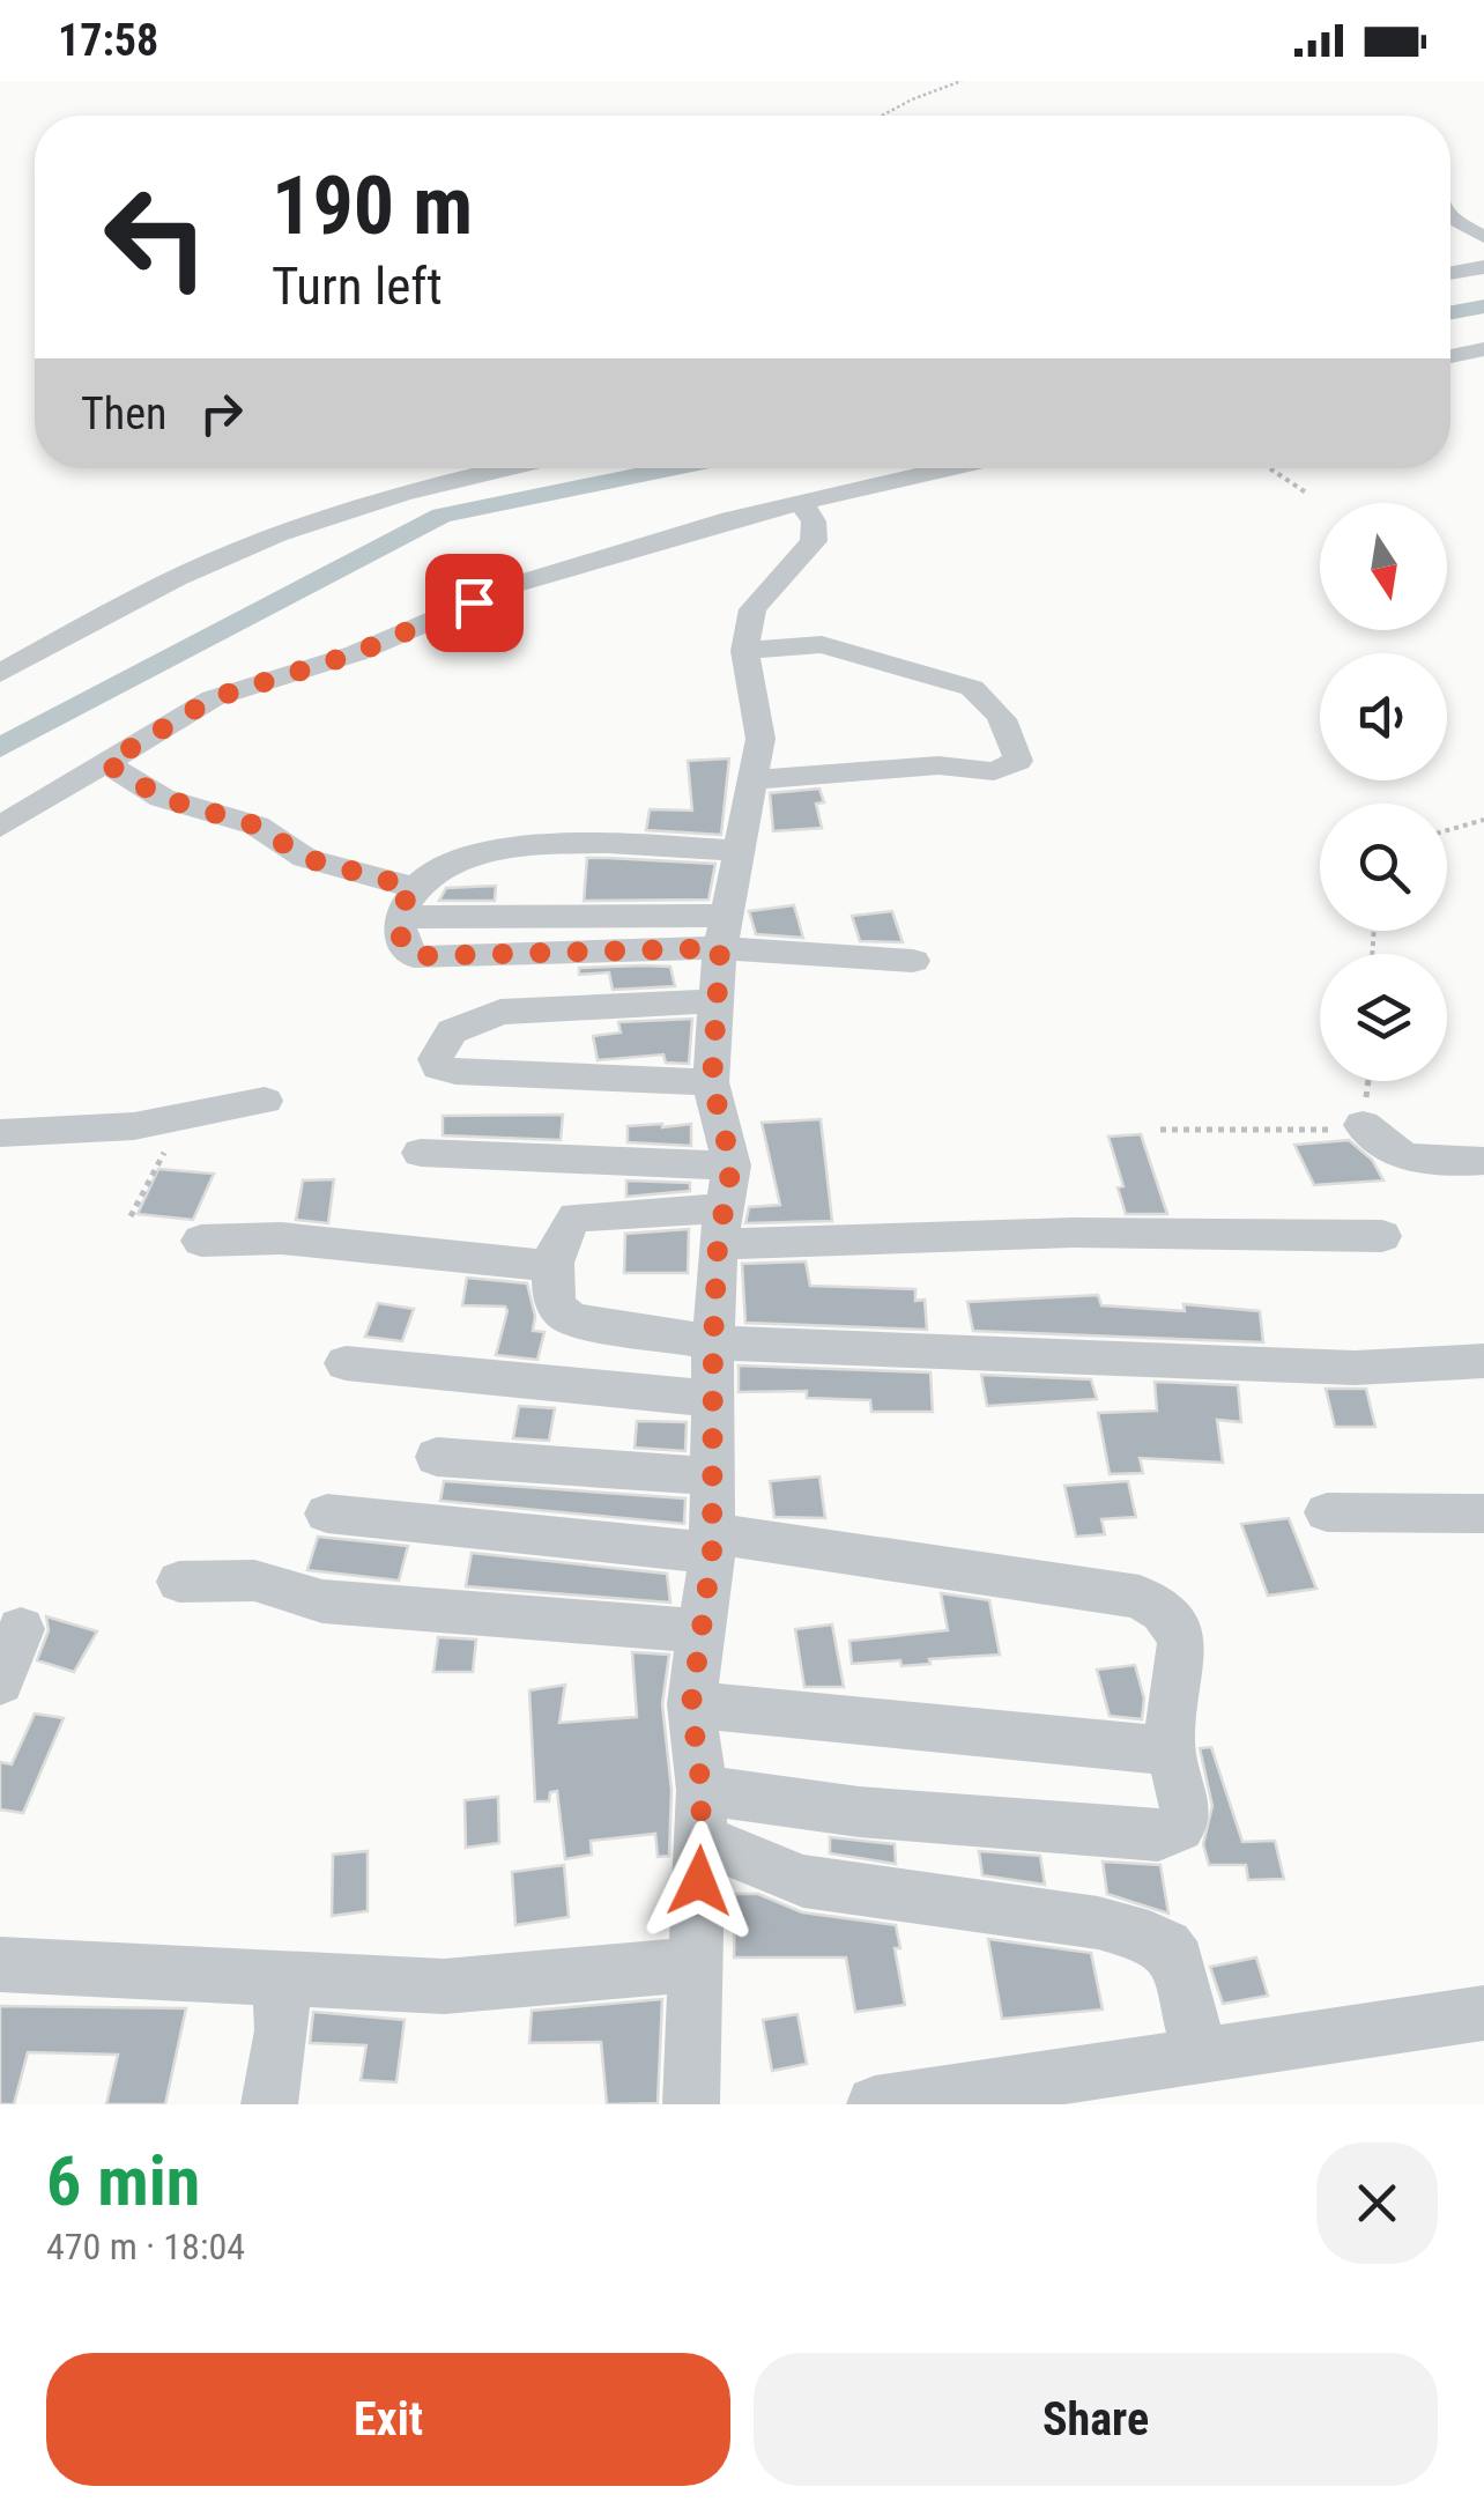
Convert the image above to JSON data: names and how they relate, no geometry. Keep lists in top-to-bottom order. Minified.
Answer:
{"north":"bottom","page":{"status":"17:58","turn":["190 m","Turn left"],"then":"Then","heading":["6 min","470 m · 18:04"],"buttons":["Exit","Share"]}}
